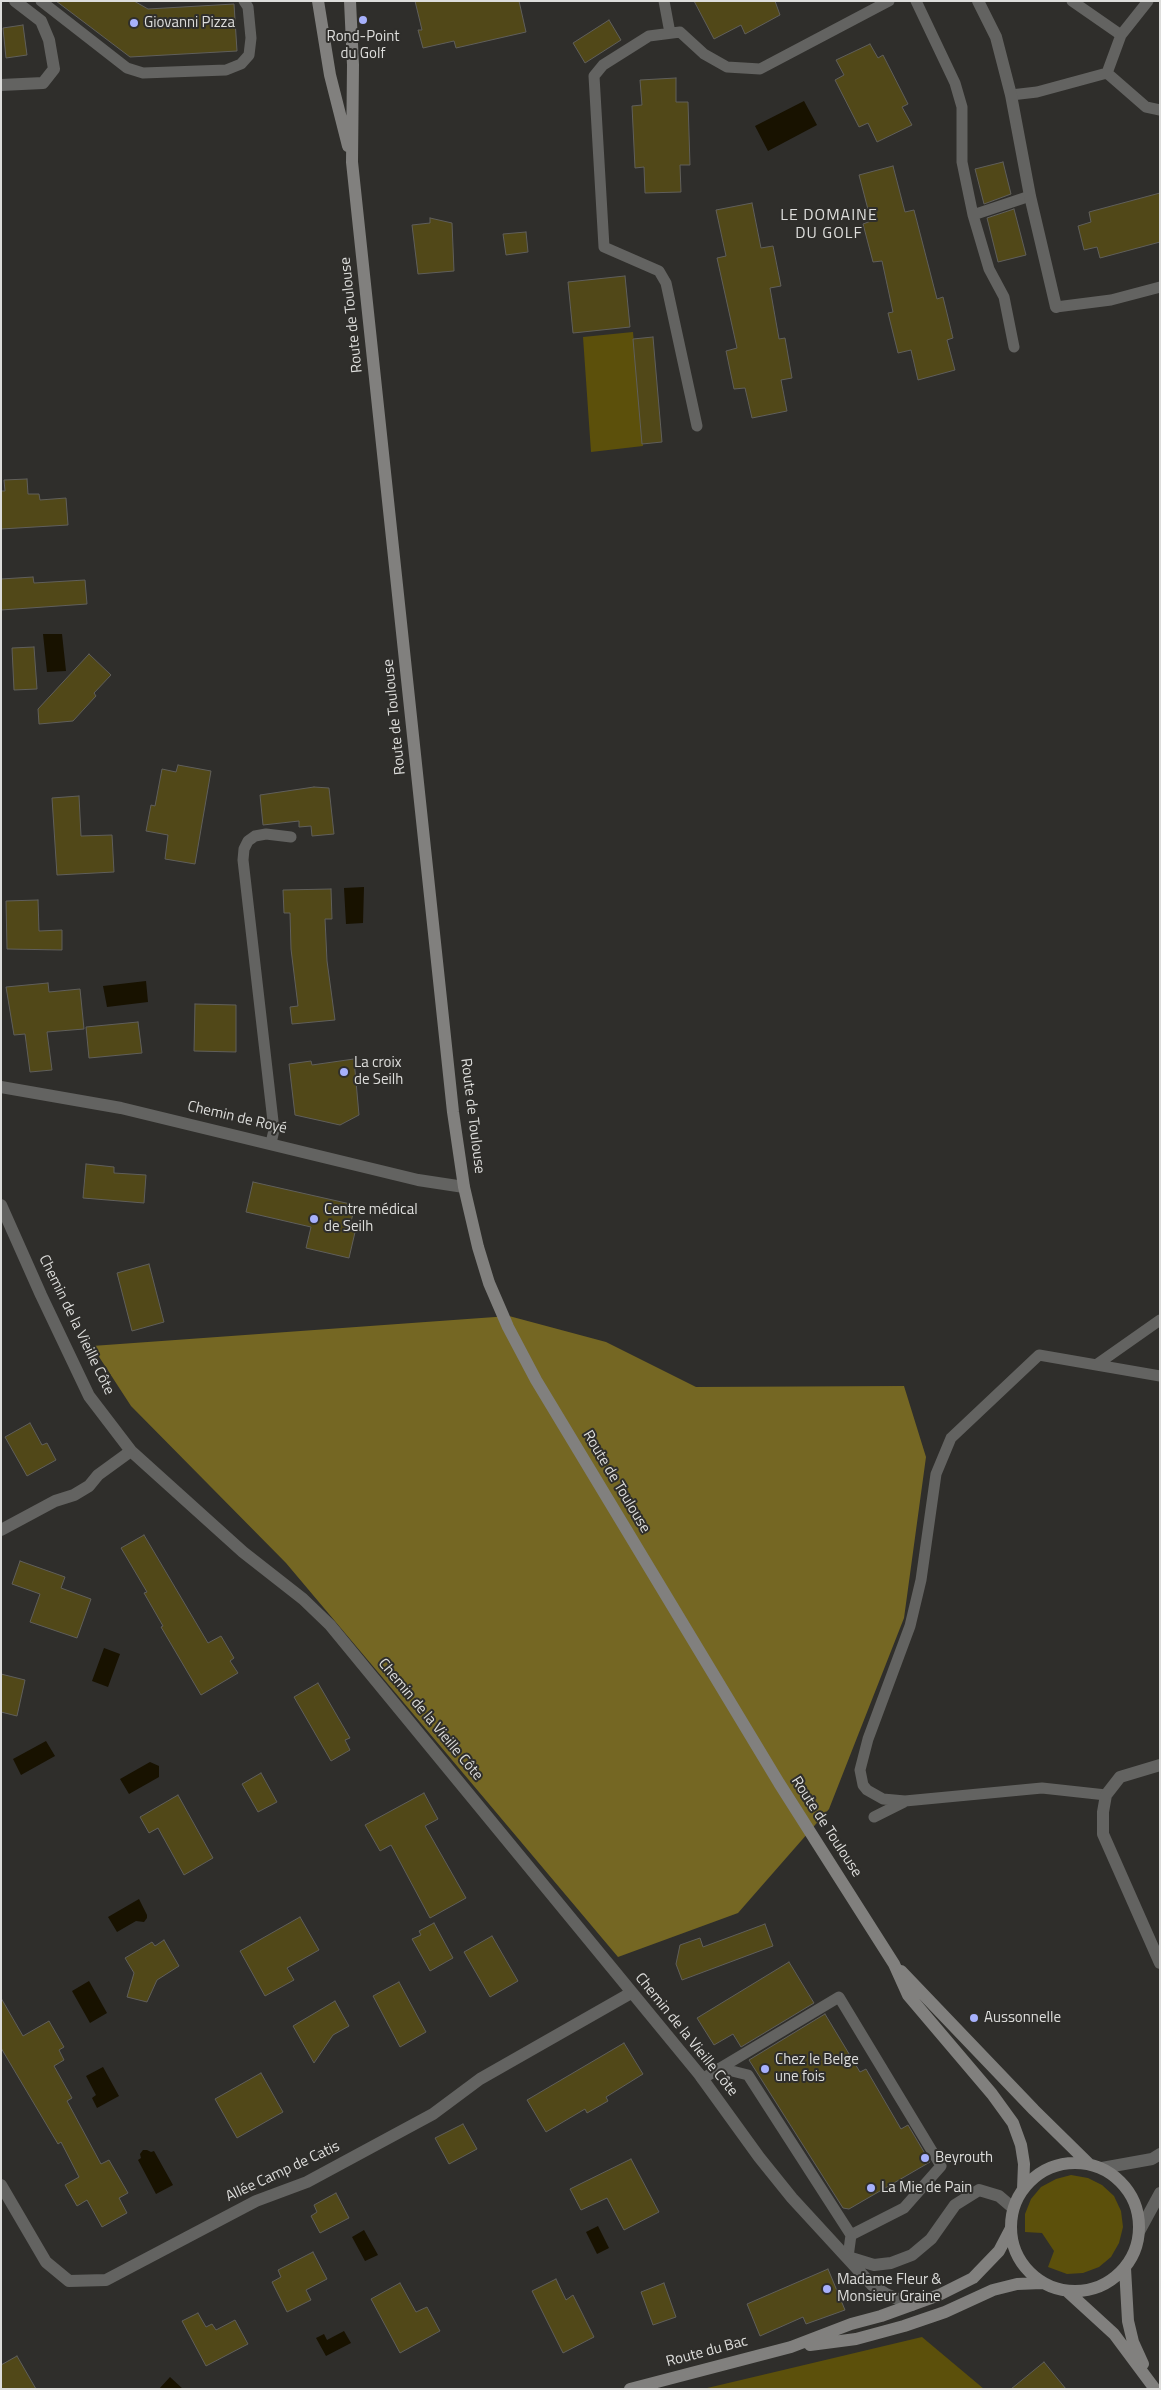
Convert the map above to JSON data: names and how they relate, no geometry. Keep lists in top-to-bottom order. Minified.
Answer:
{"streets":{"main road":["Route de Toulouse","Route du Bac"],"street":["Chemin de Royé","Chemin de la Vieille Côte","Allée Camp de Catis"]},"crossings":[["Route de Toulouse","Chemin de Royé"],["Route de Toulouse","Chemin de la Vieille Côte"],["Route de Toulouse","Route du Bac"],["Chemin de la Vieille Côte","Allée Camp de Catis"],["Chemin de la Vieille Côte","Route du Bac"]],"districts":["LE DOMAINE DU GOLF"],"places":["Rond-Point du Golf","Giovanni Pizza","La croix de Seilh","Centre médical de Seilh","Aussonnelle","Chez le Belge une fois","Beyrouth","La Mie de Pain","Madame Fleur & Monsieur Graine"]}
